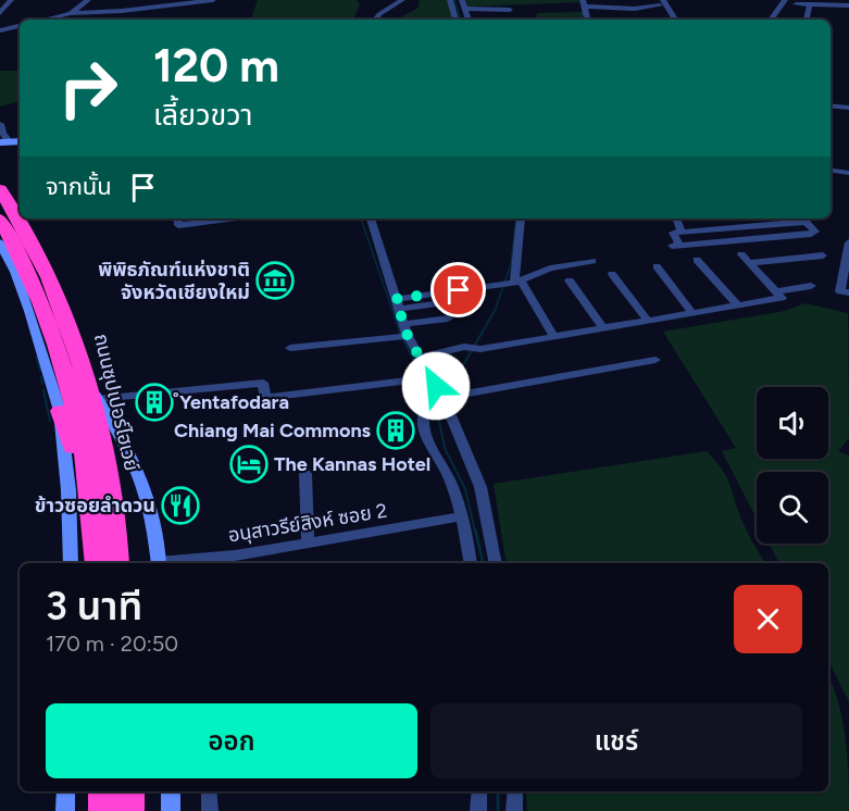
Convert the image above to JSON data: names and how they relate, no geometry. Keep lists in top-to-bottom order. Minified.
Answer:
{"streets":{"highway":["ถนนซุปเปอร์ไฮเวย์"],"street":["อนุสาวรีย์สิงห์ ซอย 2"]},"places":{"museum":["พิพิธภัณฑ์แห่งชาติ จังหวัดเชียงใหม่"],"building":["ํYentafodara","Chiang Mai Commons"],"hotel":["The Kannas Hotel"],"restaurant":["ข้าวซอยลำดวน"]},"page":{"turn":["120 m","เลี้ยวขวา"],"then":"จากนั้น","heading":["3 นาที","170 m · 20:50"],"buttons":["ออก","แชร์"]}}
